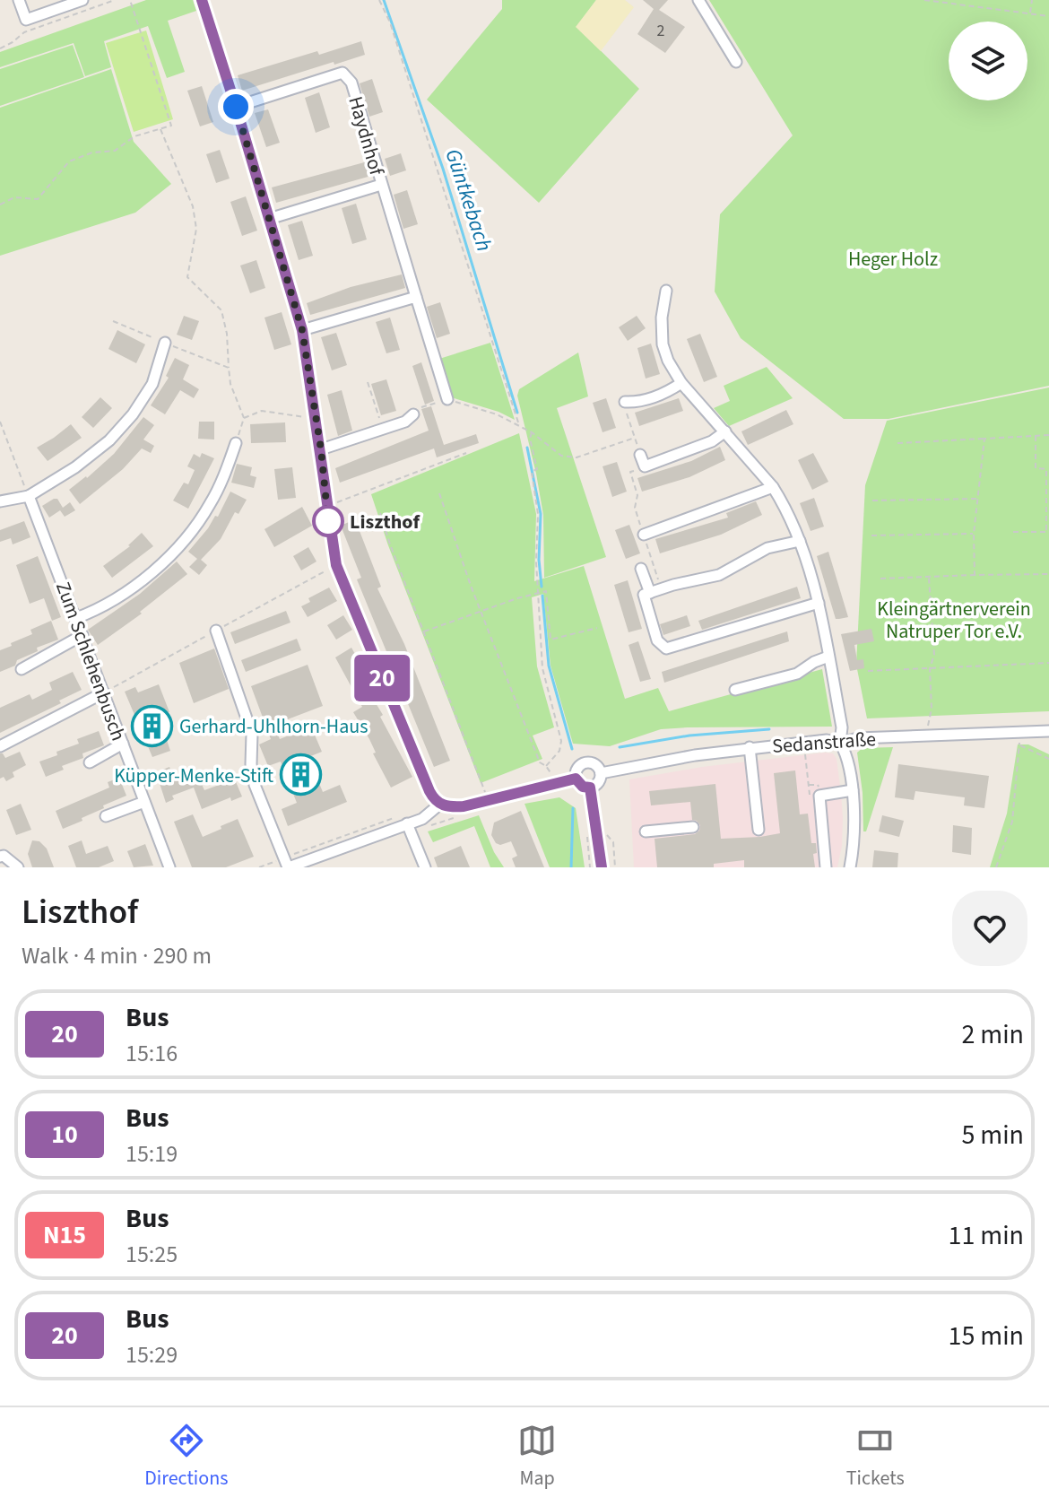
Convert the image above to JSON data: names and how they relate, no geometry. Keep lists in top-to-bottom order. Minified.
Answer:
{"streets":{"street":["Haydnhof","Zum Schlehenbusch","Sedanstraße"]},"water":["Güntkebach"],"parks":["Heger Holz","Kleingärtnerverein Natruper Tor e.V."],"places":{"other":["Liszthof"],"building":["Gerhard-Uhlhorn-Haus","Küpper-Menke-Stift"]},"lines":["bus line 20"],"house_numbers":["2"],"page":{"on_map":"20","heading":["Liszthof","Walk · 4 min · 290 m"],"list":[{"mark":"20","name":"Bus","note":"15:16","value":"2 min"},{"mark":"10","name":"Bus","note":"15:19","value":"5 min"},{"mark":"N15","name":"Bus","note":"15:25","value":"11 min"},{"mark":"20","name":"Bus","note":"15:29","value":"15 min"}],"tabs":["Directions","Map","Tickets"]}}
